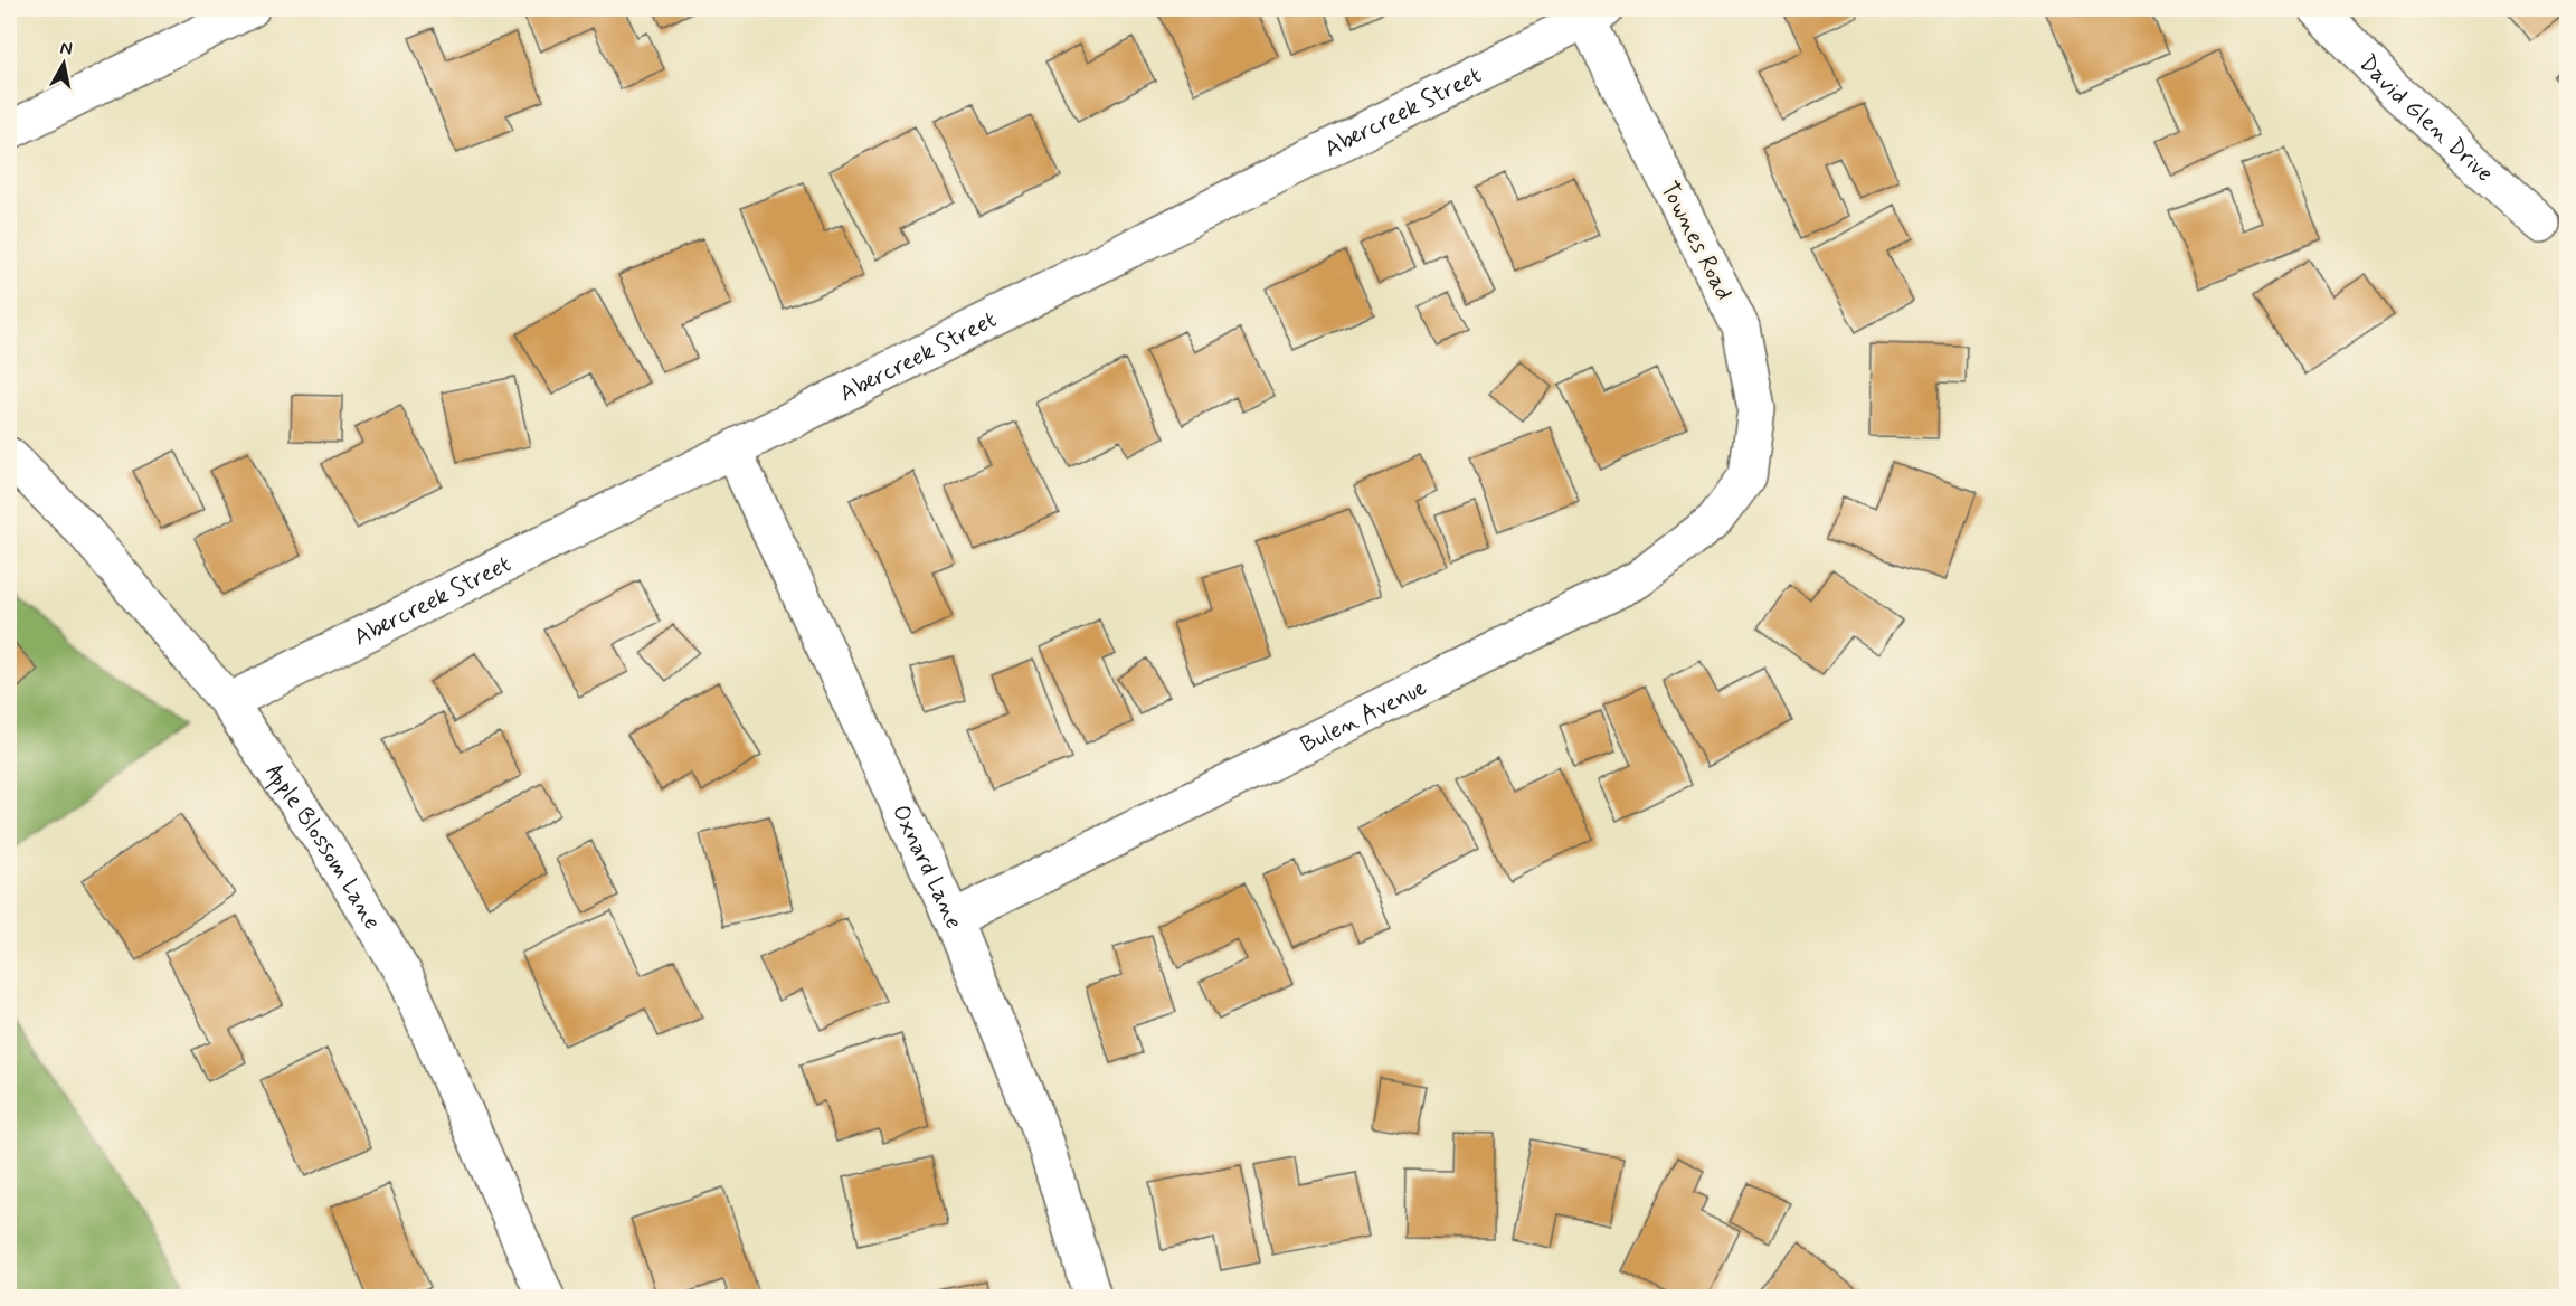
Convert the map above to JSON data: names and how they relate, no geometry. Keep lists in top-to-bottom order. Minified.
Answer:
{"streets":{"street":["Abercreek Street","David Glen Drive","Townes Road","Bulen Avenue","Apple Blossom Lane","Oxnard Lane"]},"crossings":[["Abercreek Street","Townes Road"],["Abercreek Street","Apple Blossom Lane"],["Abercreek Street","Oxnard Lane"],["Townes Road","Bulen Avenue"],["Bulen Avenue","Oxnard Lane"]],"north":"top"}
